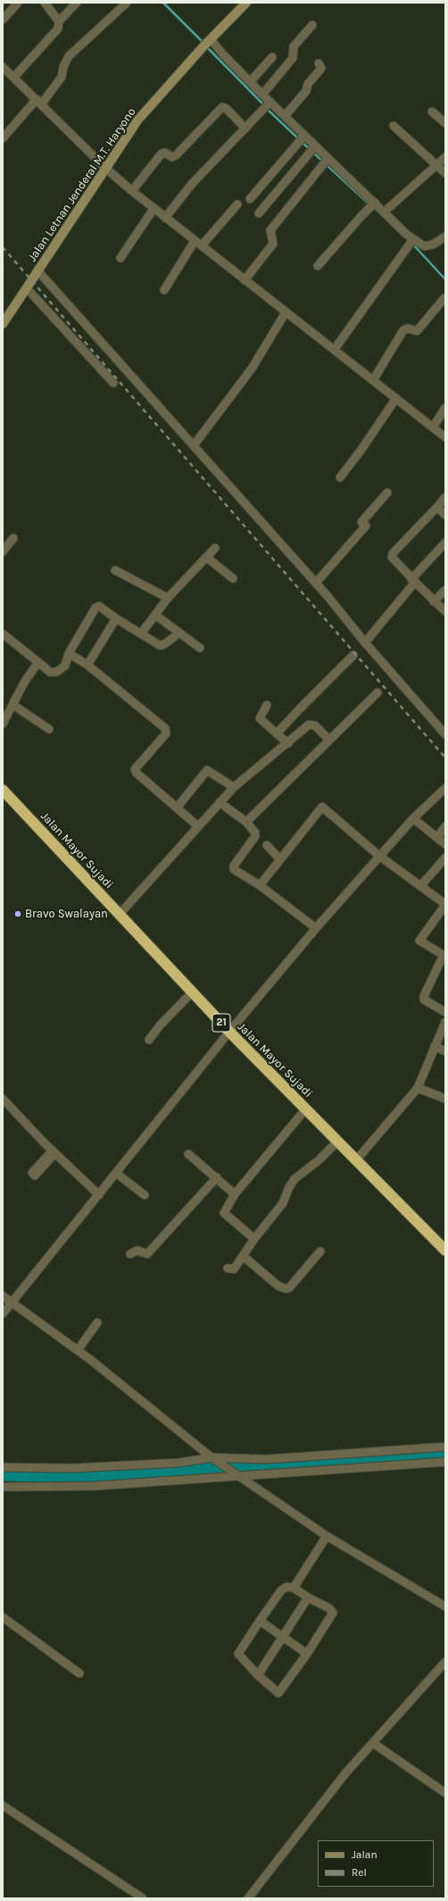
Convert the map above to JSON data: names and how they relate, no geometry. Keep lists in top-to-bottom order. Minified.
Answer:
{"streets":{"highway":["Jalan Mayor Sujadi","21"],"main road":["Jalan Letnan Jenderal M.T. Haryono"]},"places":["Bravo Swalayan"],"legend":["Jalan","Rel"]}
